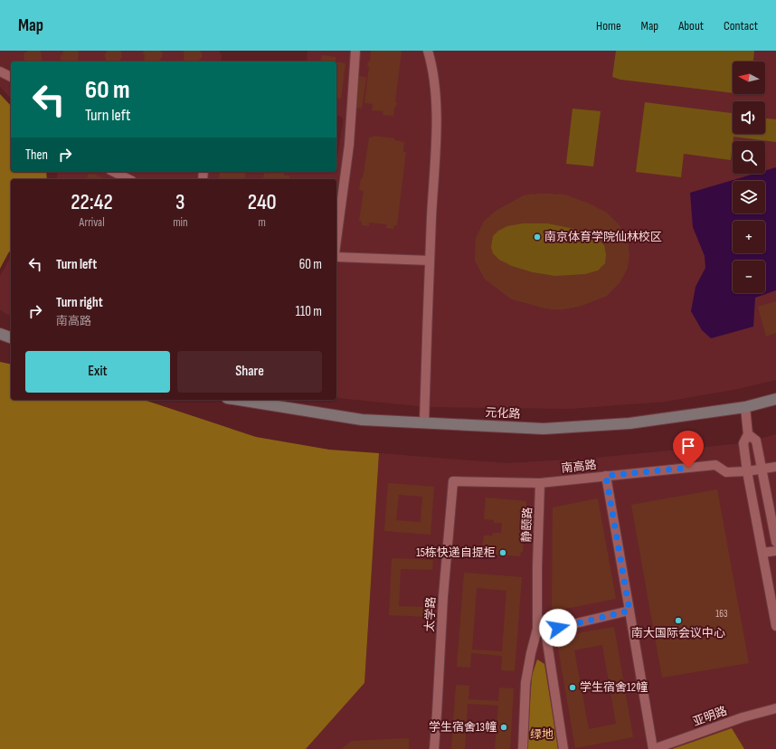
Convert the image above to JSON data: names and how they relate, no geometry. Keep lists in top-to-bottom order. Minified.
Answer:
{"streets":{"street":["元化路","南高路","静颐路","太学路","亚明路"]},"crossings":[["南高路","静颐路"],["南高路","太学路"]],"parks":["绿地"],"places":["南京体育学院仙林校区","15栋快递自提柜","南大国际会议中心","学生宿舍12幢","学生宿舍13幢"],"house_numbers":["163"],"north":"left","page":{"header":"Map","nav":["Home","Map","About","Contact"],"map_buttons":["+","−"],"turn":["60 m","Turn left"],"then":"Then","eta":["22:42","Arrival","3","min","240","m"],"list":[{"name":"Turn left","value":"60 m"},{"name":"Turn right","note":"南高路","value":"110 m"}],"buttons":["Exit","Share"]}}
